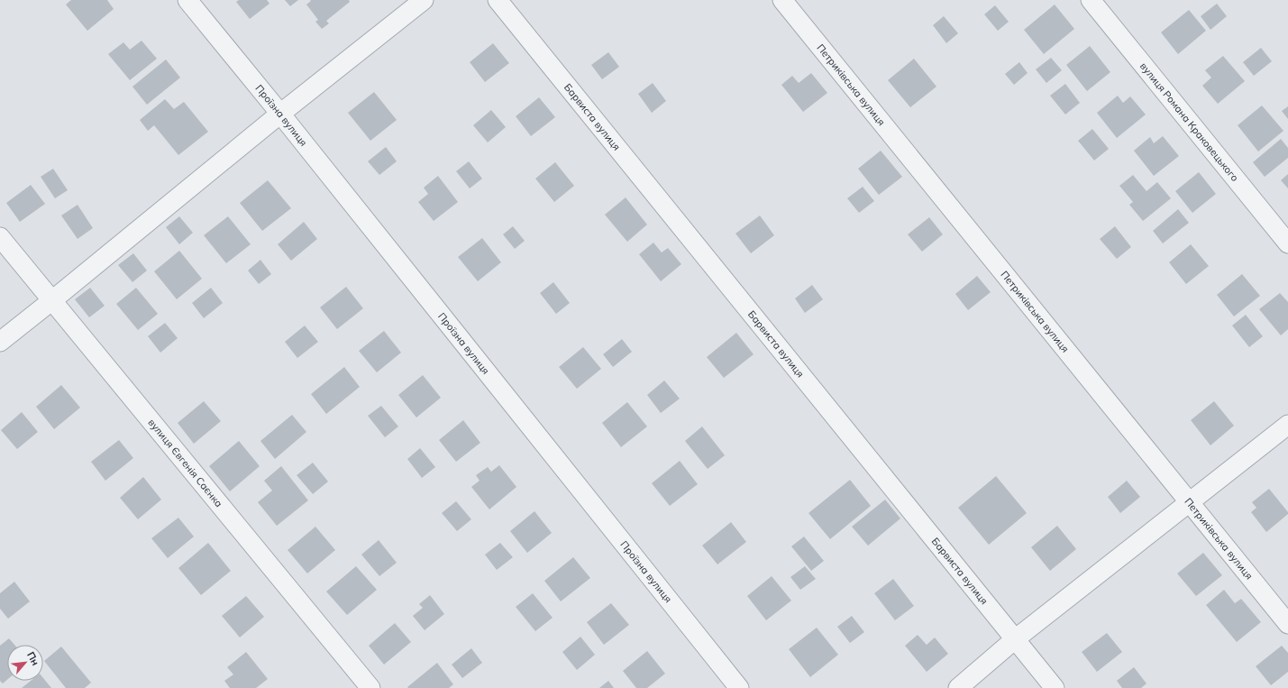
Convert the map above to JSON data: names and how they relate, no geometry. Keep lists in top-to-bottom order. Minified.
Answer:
{"streets":{"street":["Петриківська вулиця","Проїзна вулиця","Барвиста вулиця","вулиця Романа Краковецького","вулиця Євгенія Саєнка"]},"north":"top right"}
